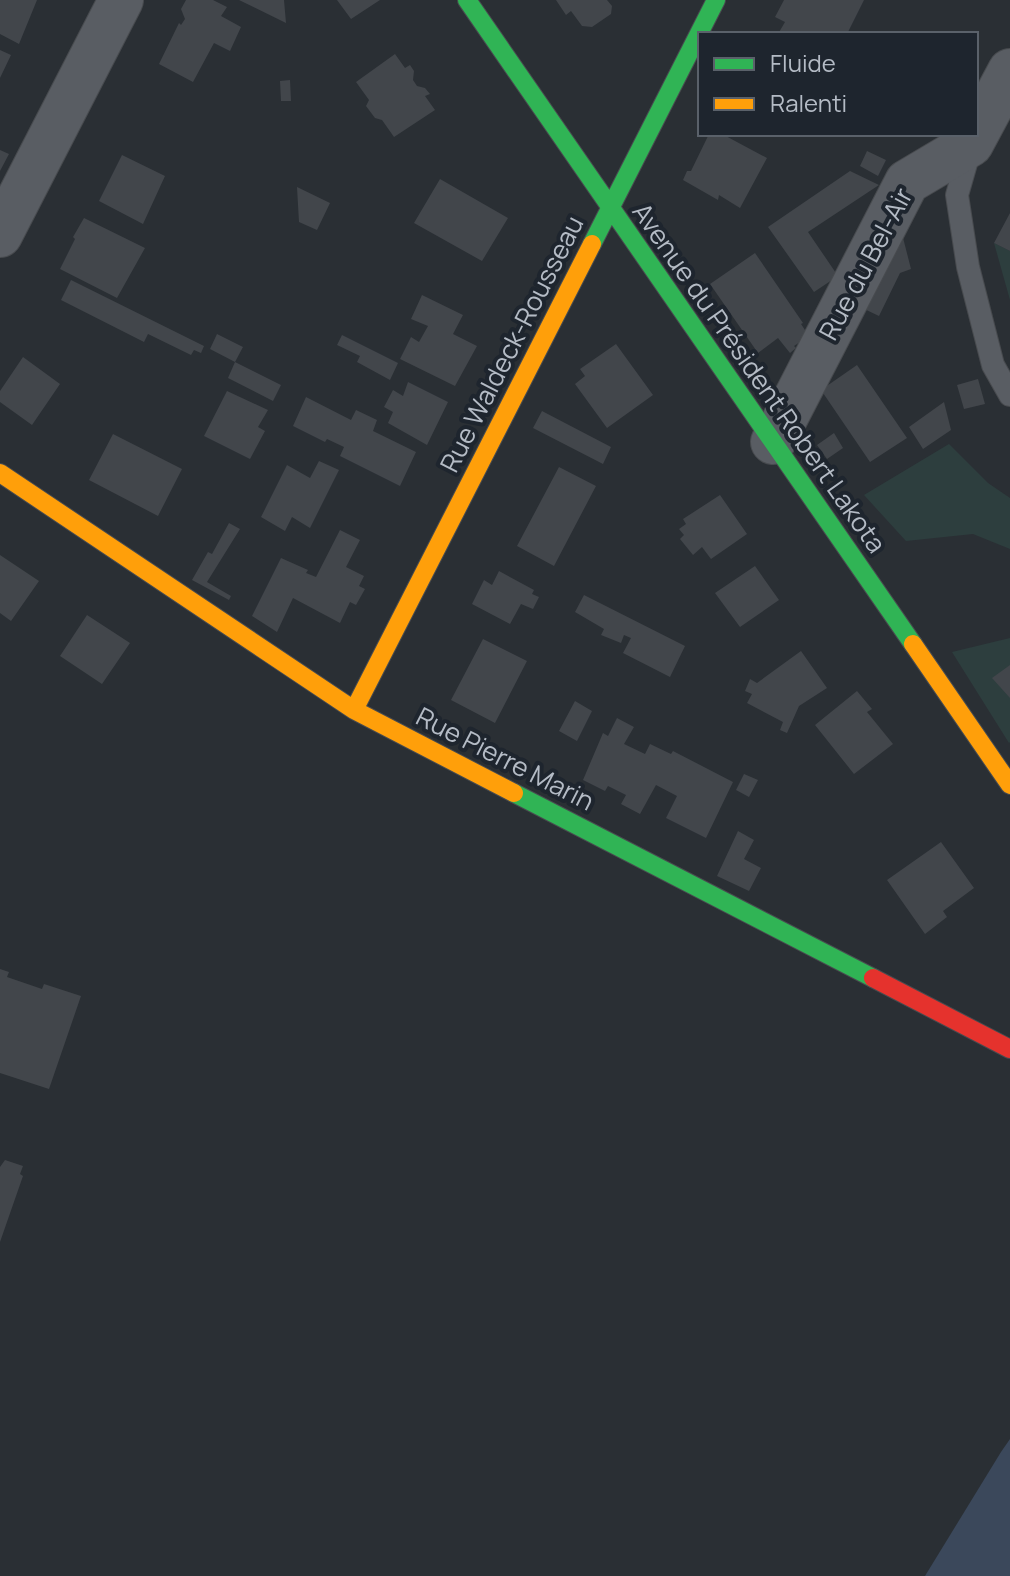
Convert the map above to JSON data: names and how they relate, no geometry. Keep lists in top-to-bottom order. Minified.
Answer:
{"streets":{"street":["Rue du Bel-Air","Rue Waldeck-Rousseau","Avenue du Président Robert Lakota","Rue Pierre Marin"]},"crossings":[["Rue du Bel-Air","Avenue du Président Robert Lakota"],["Rue Waldeck-Rousseau","Avenue du Président Robert Lakota"],["Rue Waldeck-Rousseau","Rue Pierre Marin"]],"legend":["Fluide","Ralenti"]}
